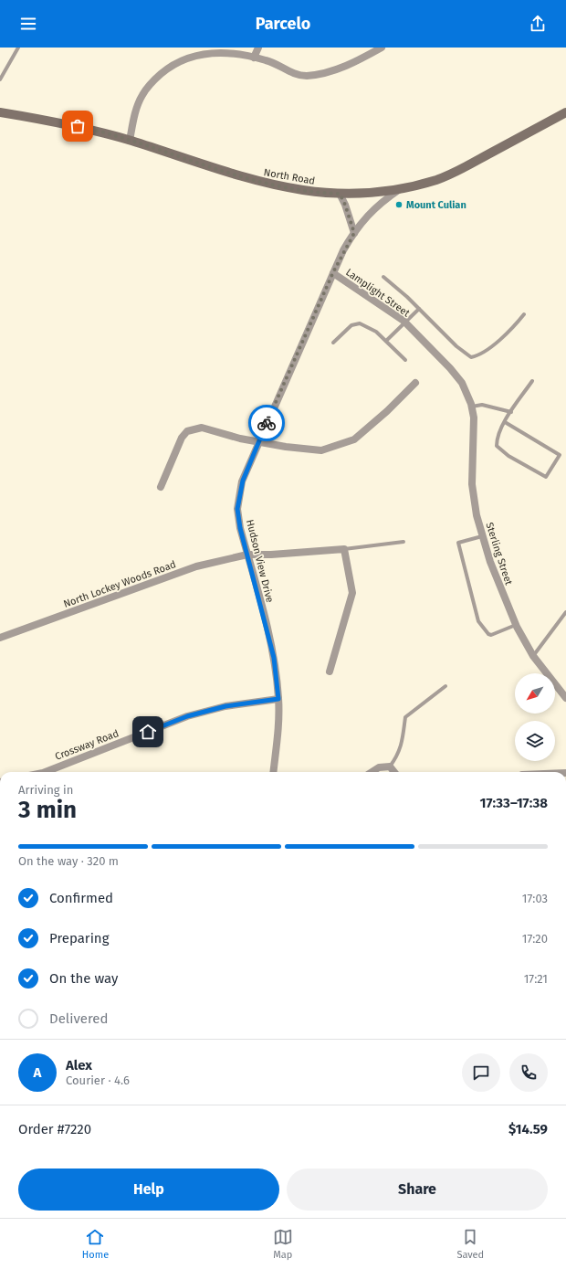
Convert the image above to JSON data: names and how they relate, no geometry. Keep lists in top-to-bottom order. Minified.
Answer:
{"streets":{"main road":["North Road"],"street":["Lamplight Street","Sterling Street","Hudson View Drive","North Lockey Woods Road","Crossway Road"]},"crossings":[["North Road","Lamplight Street"],["Lamplight Street","Sterling Street"],["Lamplight Street","Hudson View Drive"],["Hudson View Drive","North Lockey Woods Road"],["Hudson View Drive","Crossway Road"]],"places":["Mount Culian"],"north":"bottom left","page":{"header":"Parcelo","heading":["3 min","Arriving in","17:33–17:38"],"panel":["Alex","Courier · 4.6","Order #7220","$14.59"],"bar":"On the way · 320 m","list":[["Confirmed","17:03"],["Preparing","17:20"],["On the way","17:21"],"Delivered"],"round":"A","buttons":["Help","Share"],"tabs":["Home","Map","Saved"]}}
